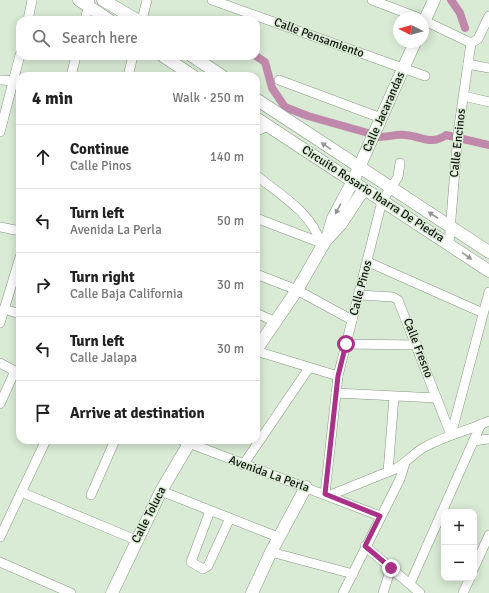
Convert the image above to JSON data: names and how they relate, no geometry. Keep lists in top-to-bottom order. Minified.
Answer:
{"streets":{"main road":["Calle Jacarandas","Circuito Rosario Ibarra De Piedra","Calle Toluca"],"street":["Calle Pensamiento","Calle Encinos","Calle Pinos","Calle Fresno","Avenida La Perla"]},"crossings":[["Calle Pensamiento","Calle Jacarandas"],["Calle Jacarandas","Circuito Rosario Ibarra De Piedra"],["Calle Encinos","Circuito Rosario Ibarra De Piedra"],["Circuito Rosario Ibarra De Piedra","Calle Pinos"],["Calle Pinos","Calle Fresno"],["Calle Pinos","Avenida La Perla"]],"north":"left","page":{"search":"Search here","heading":["4 min","Walk · 250 m"],"list":[["Continue","Calle Pinos","140 m"],["Turn left","Avenida La Perla","50 m"],["Turn right","Calle Baja California","30 m"],["Turn left","Calle Jalapa","30 m"],"Arrive at destination"],"map_buttons":["+","−"]}}
